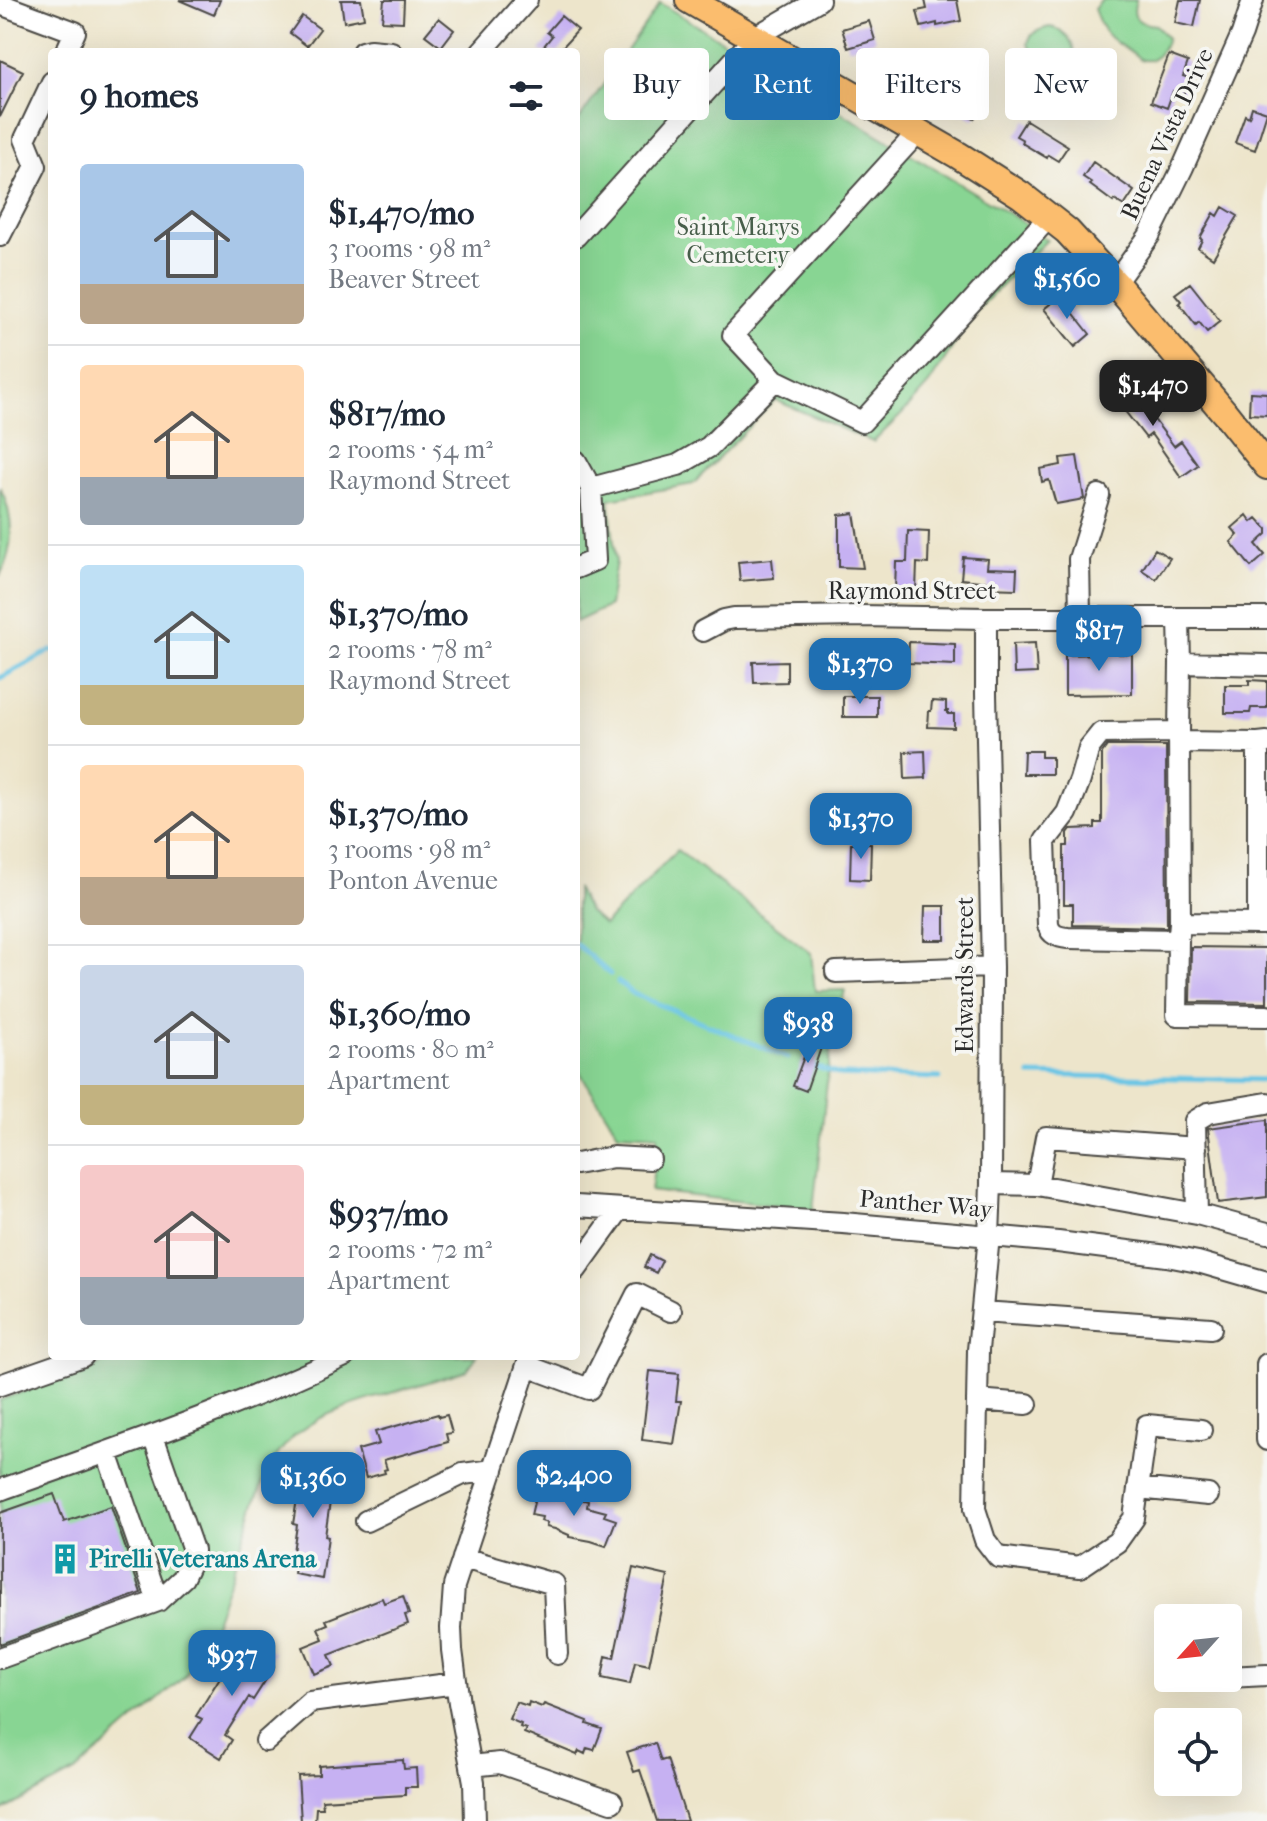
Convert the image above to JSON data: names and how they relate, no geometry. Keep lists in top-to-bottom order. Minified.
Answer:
{"streets":{"street":["Buena Vista Drive","Raymond Street","Edwards Street","Panther Way"]},"crossings":[["Raymond Street","Edwards Street"],["Edwards Street","Panther Way"]],"parks":["Saint Marys Cemetery"],"places":{"building":["Pirelli Veterans Arena"]},"north":"bottom left","page":{"chip":["Buy","Rent","Filters","New"],"heading":"9 homes","list":[{"name":"$1,470/mo","note":"3 rooms · 98 m² · Beaver Street"},{"name":"$817/mo","note":"2 rooms · 54 m² · Raymond Street"},{"name":"$1,370/mo","note":"2 rooms · 78 m² · Raymond Street"},{"name":"$1,370/mo","note":"3 rooms · 98 m² · Ponton Avenue"},{"name":"$1,360/mo","note":"2 rooms · 80 m² · Apartment"},{"name":"$937/mo","note":"2 rooms · 72 m² · Apartment"}],"price":["$1,560","$1,470","$817","$1,370","$1,370","$938","$2,400","$1,360","$937"]}}
